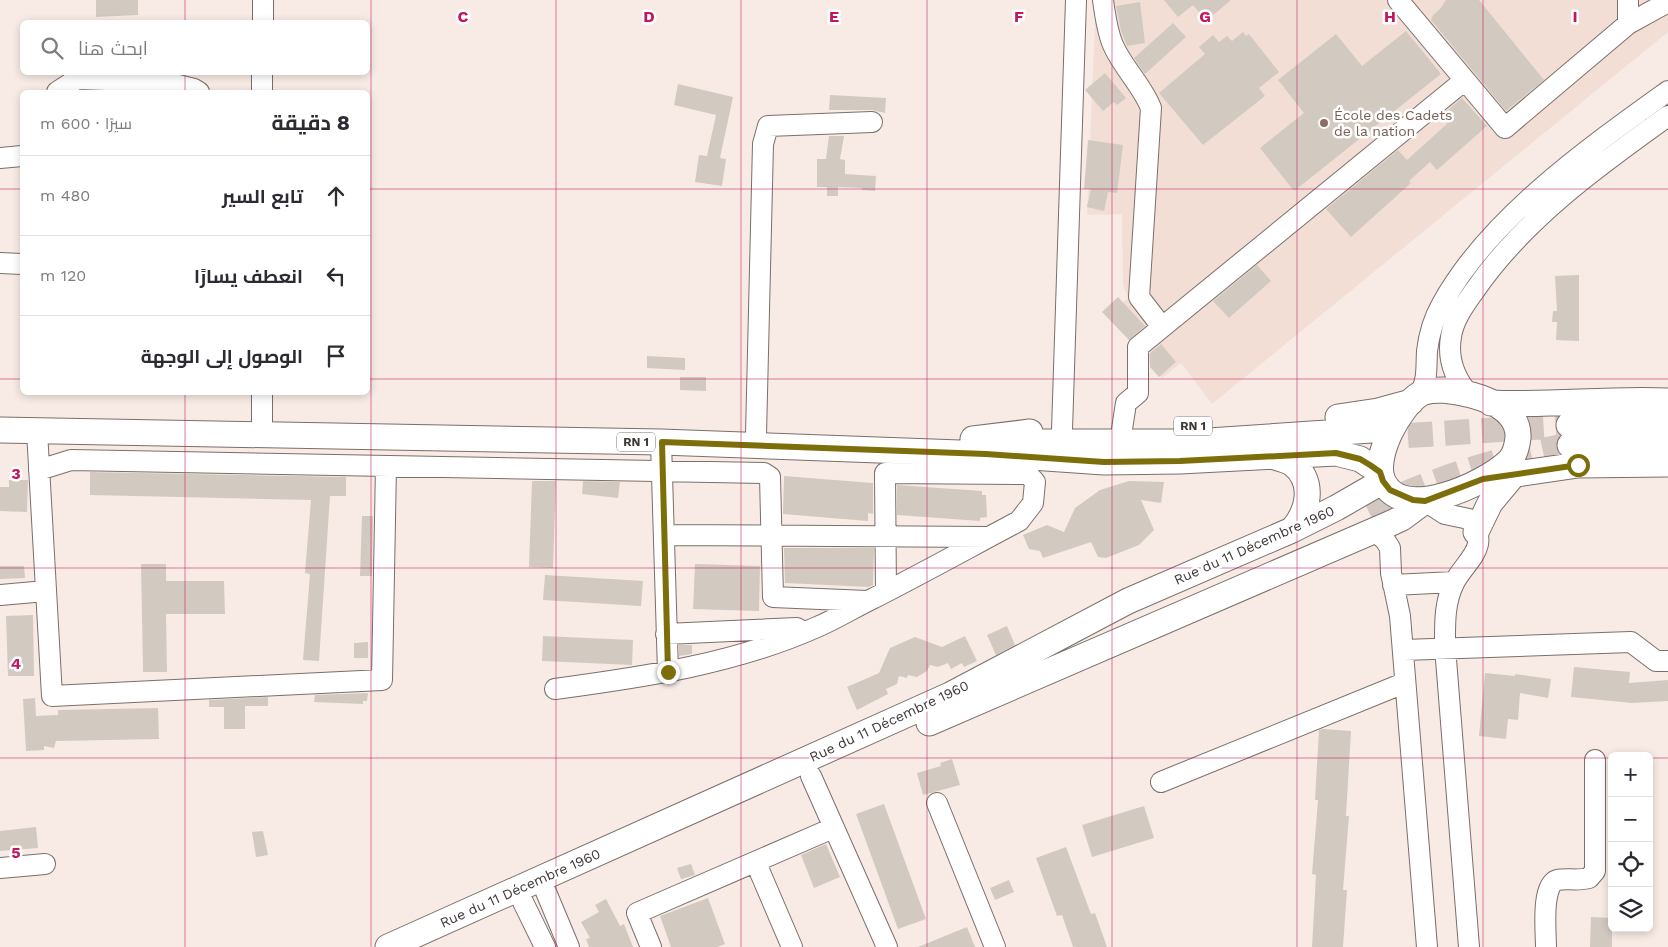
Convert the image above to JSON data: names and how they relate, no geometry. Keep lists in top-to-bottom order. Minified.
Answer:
{"streets":{"main road":["RN 1","Rue du 11 Décembre 1960"]},"crossings":[["RN 1","Rue du 11 Décembre 1960"]],"places":["École des Cadets de la nation"],"page":{"search":"ابحث هنا","heading":["8 دقيقة","سيرًا · 600 m"],"list":[["تابع السير","480 m"],["انعطف يسارًا","120 m"],"الوصول إلى الوجهة"],"map_buttons":["+","−"]},"grid":{"columns":["C","D","E","F","G","H","I"],"rows":["3","4","5"]}}
